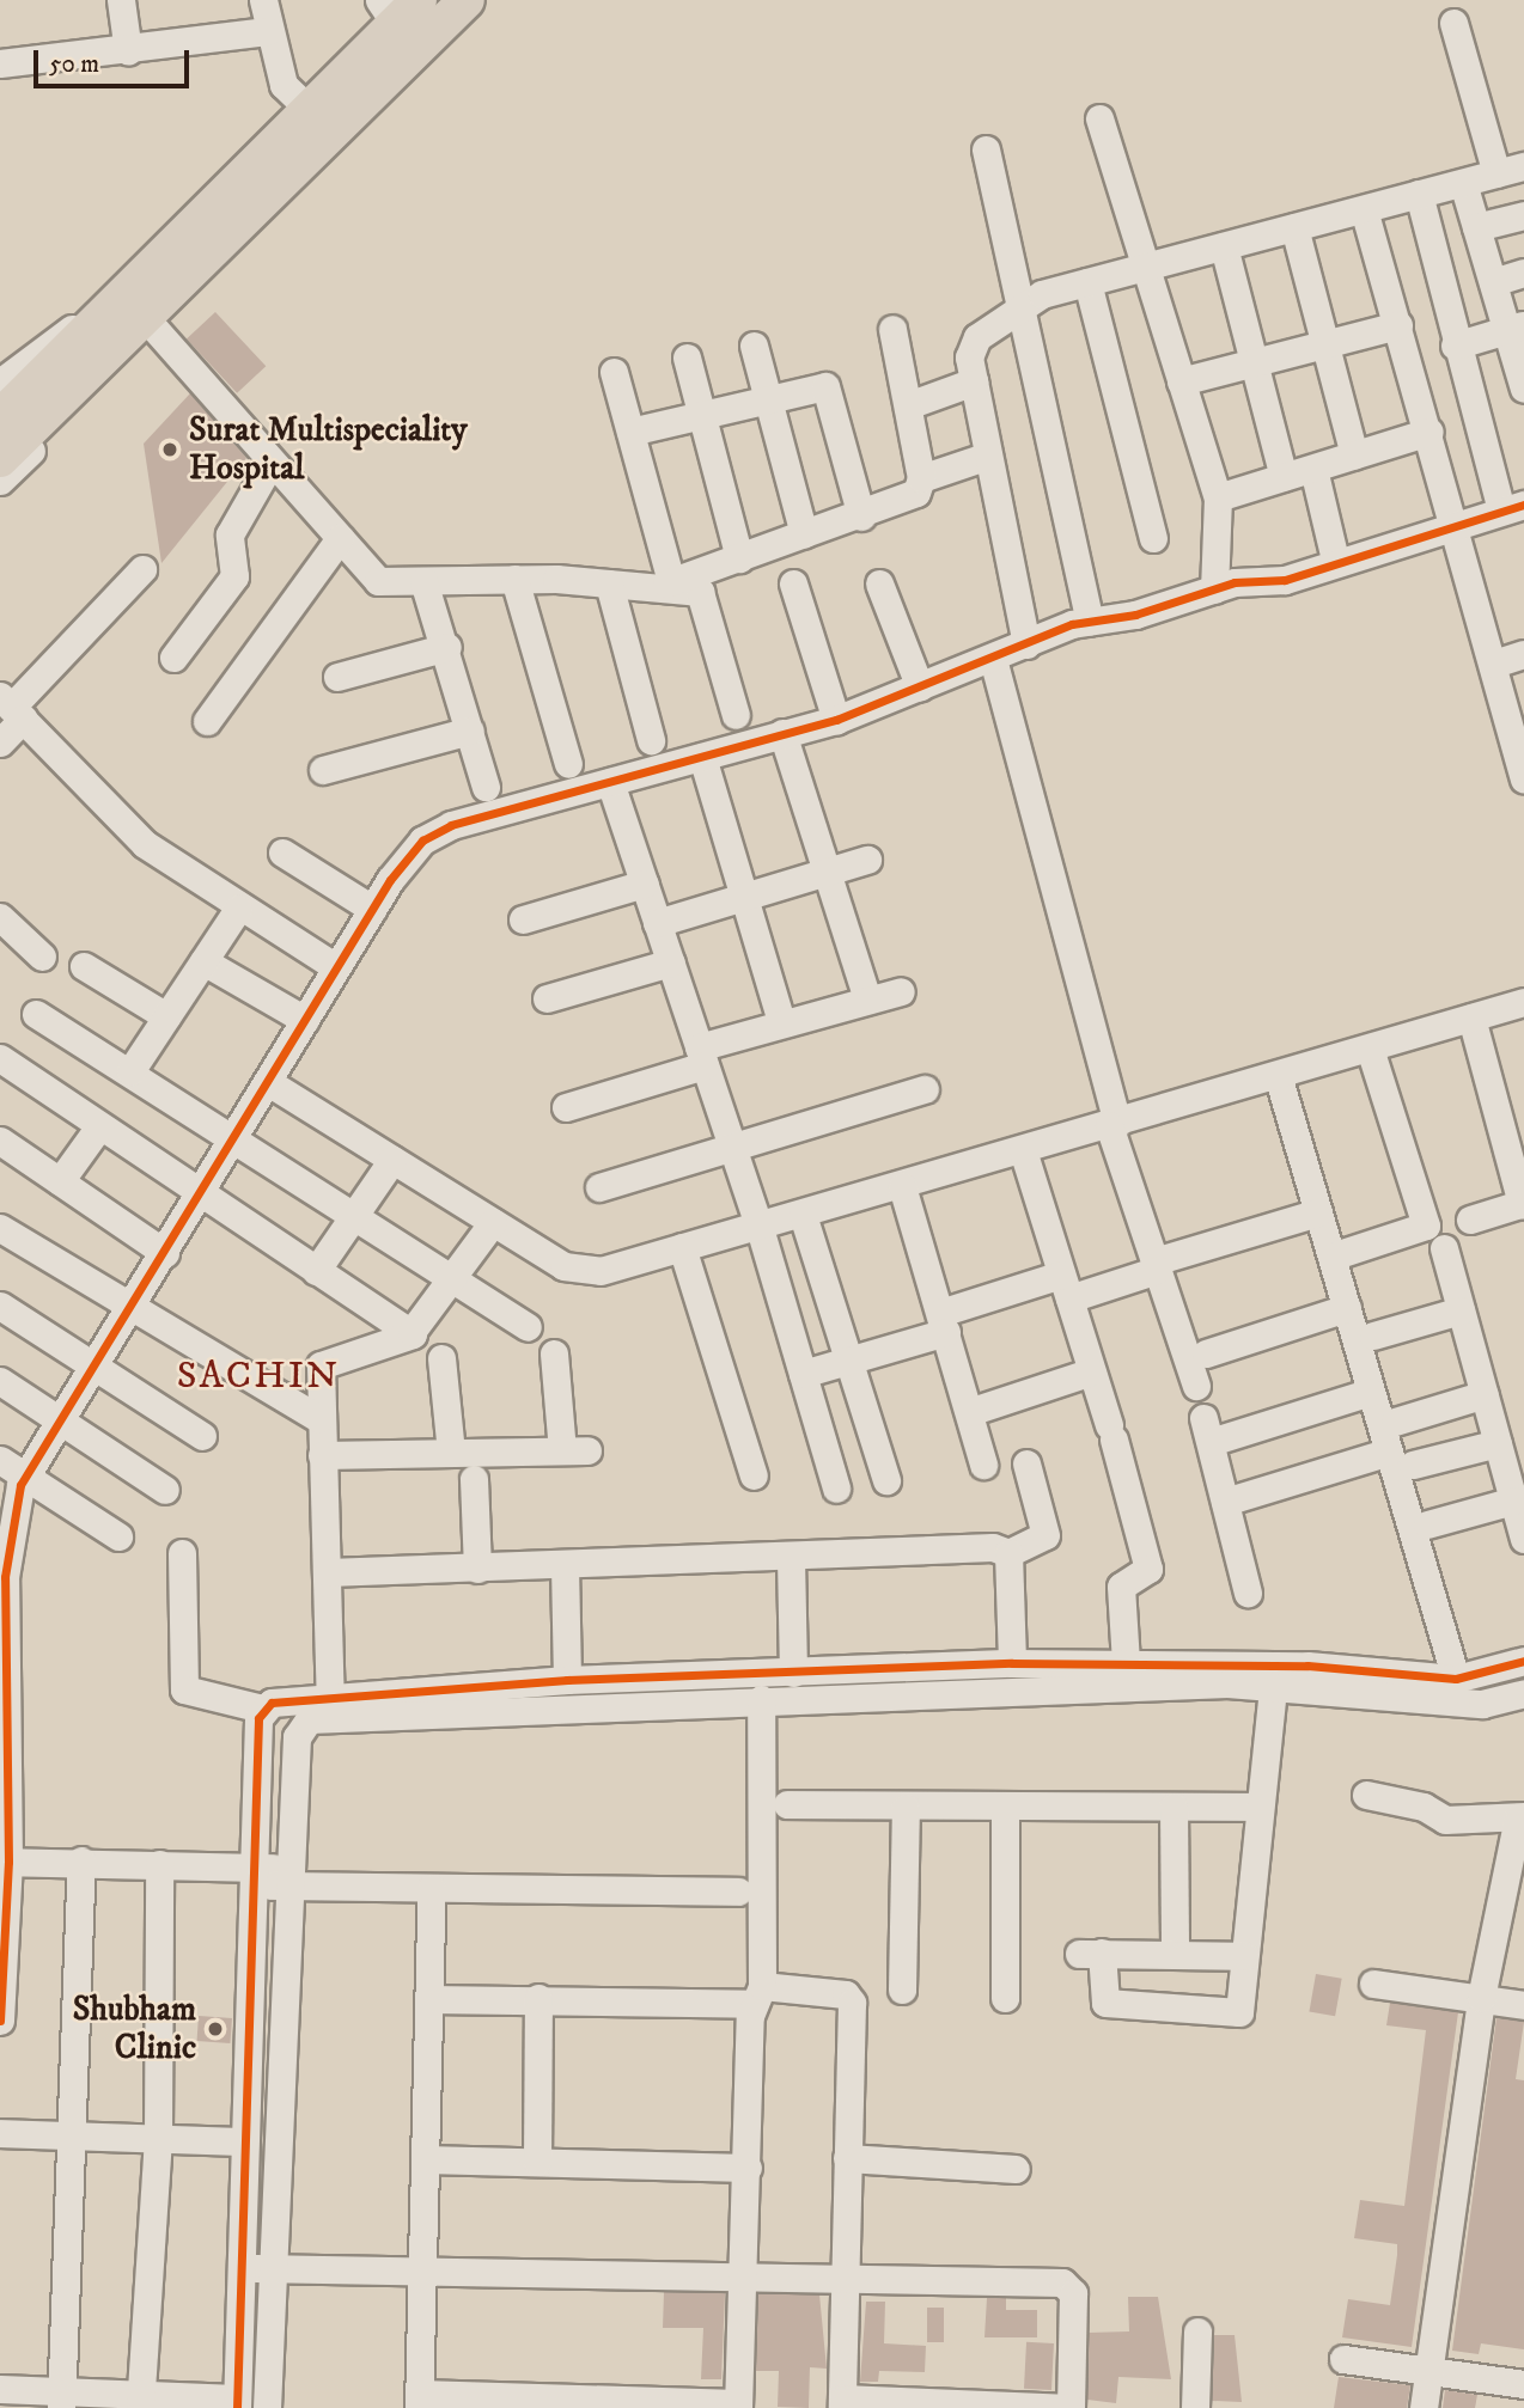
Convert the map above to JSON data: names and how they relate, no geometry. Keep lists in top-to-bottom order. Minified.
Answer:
{"districts":["SACHIN"],"places":["Surat Multispeciality Hospital","Shubham Clinic"],"scale_bar":"50 m"}
